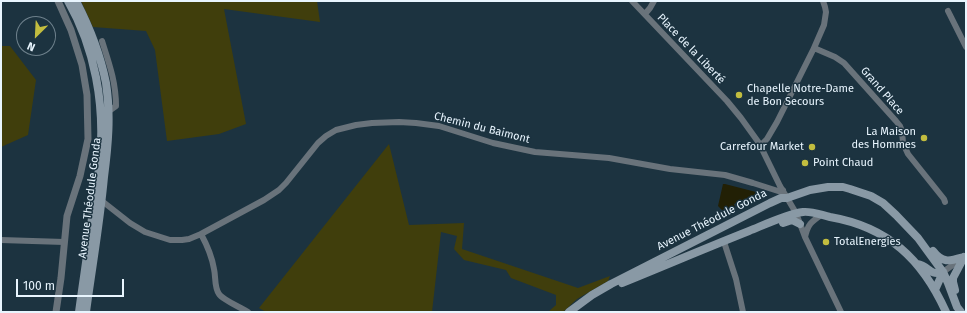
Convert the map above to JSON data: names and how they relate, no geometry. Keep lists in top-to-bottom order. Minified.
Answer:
{"streets":{"main road":["Avenue Théodule Gonda"],"street":["Place de la Liberté","Grand Place","Chemin du Baimont"]},"crossings":[["Place de la Liberté","Chemin du Baimont"],["Place de la Liberté","Avenue Théodule Gonda"],["Chemin du Baimont","Avenue Théodule Gonda"]],"places":["Chapelle Notre-Dame de Bon Secours","La Maison des Hommes","Carrefour Market","Point Chaud","TotalEnergies"],"scale_bar":"100 m","north":"bottom left"}
